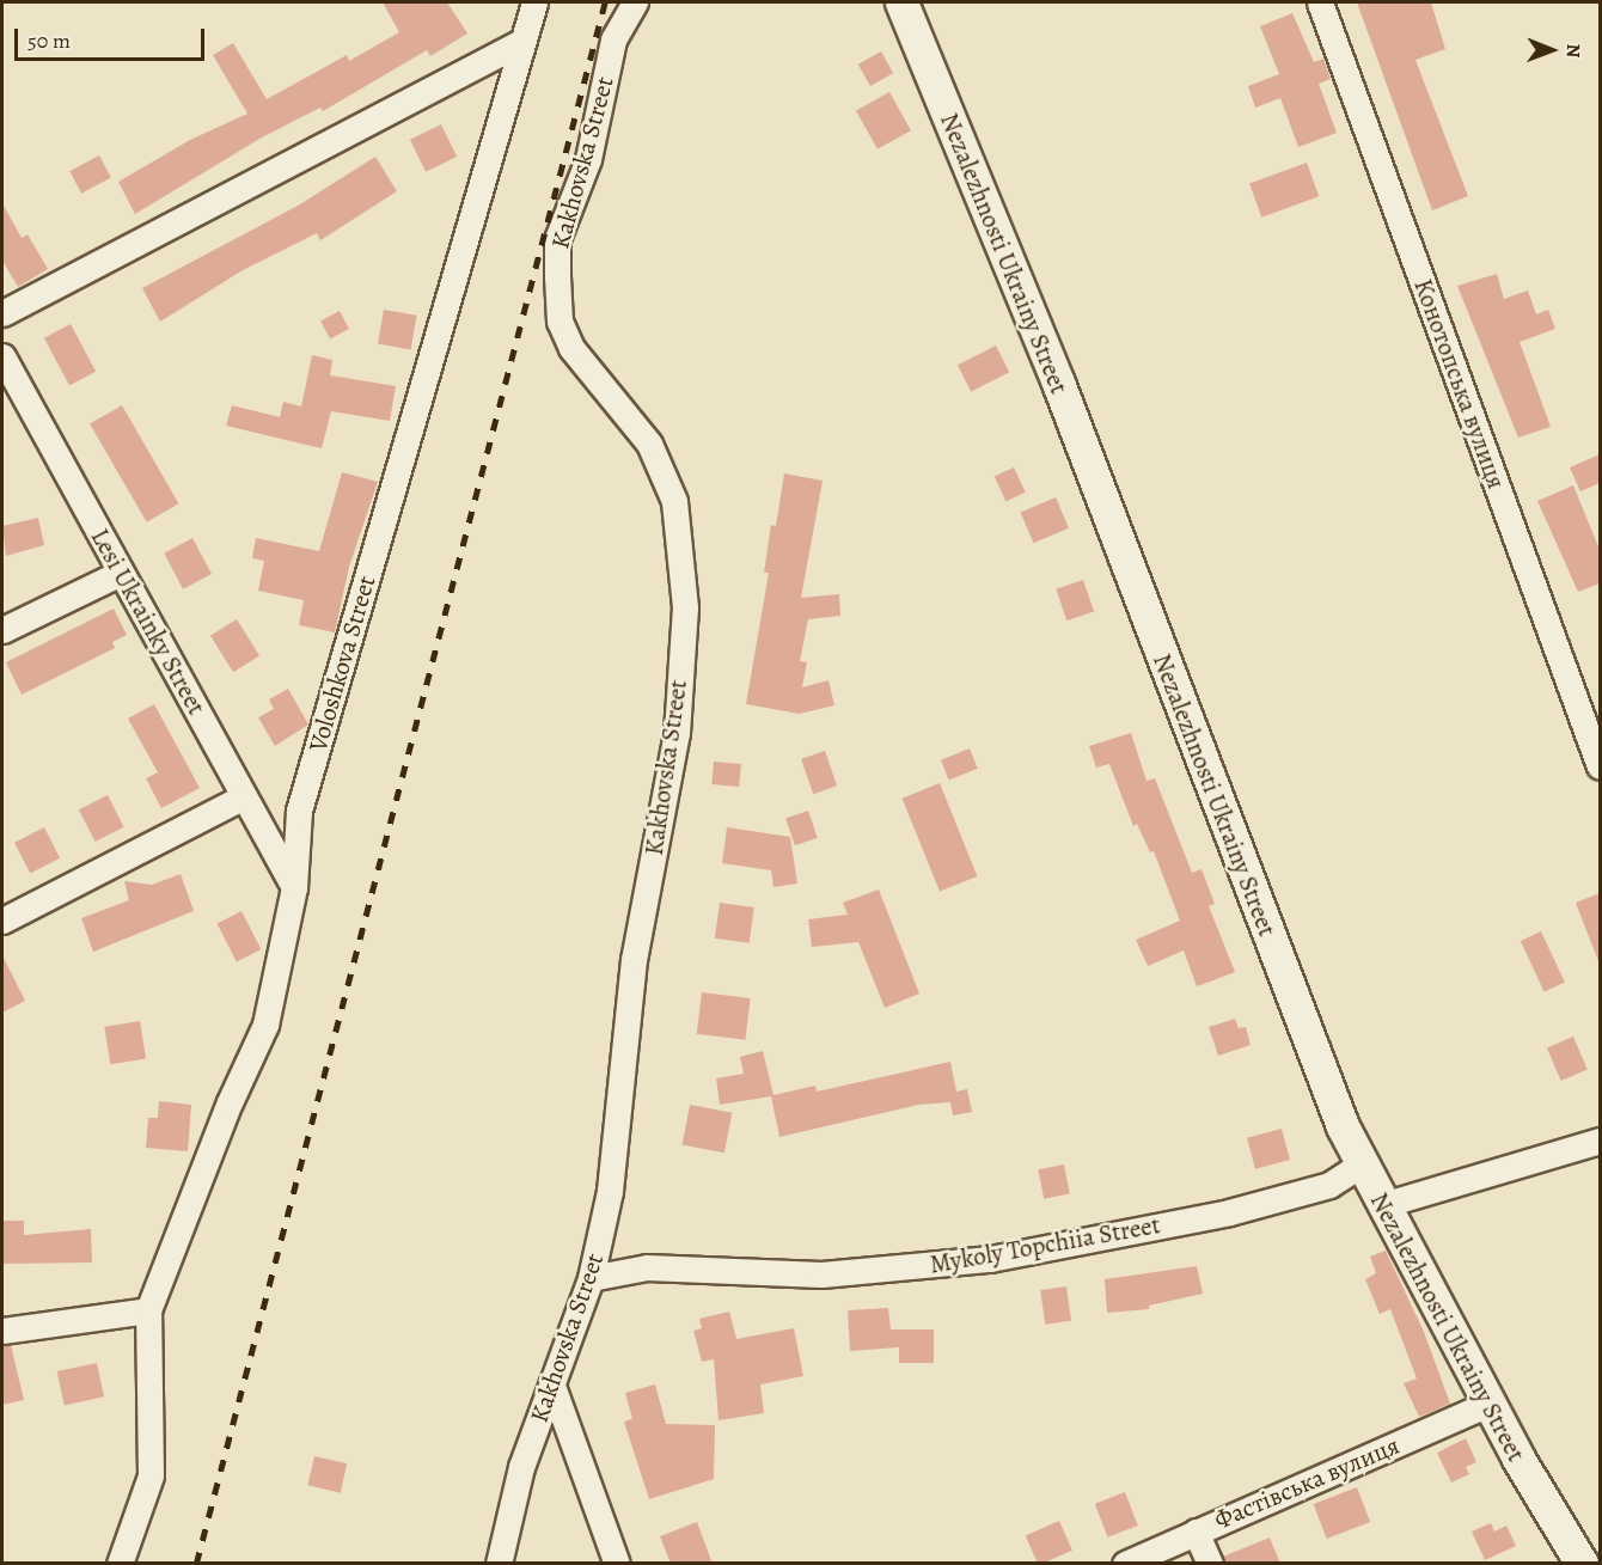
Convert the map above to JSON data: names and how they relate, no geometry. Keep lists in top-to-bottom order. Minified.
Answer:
{"streets":{"street":["Kakhovska Street","Nezalezhnosti Ukrainy Street","Конотопська вулиця","Lesi Ukrainky Street","Voloshkova Street","Mykoly Topchiia Street","Фастівська вулиця"]},"crossings":[["Kakhovska Street","Mykoly Topchiia Street"],["Nezalezhnosti Ukrainy Street","Mykoly Topchiia Street"],["Nezalezhnosti Ukrainy Street","Фастівська вулиця"],["Lesi Ukrainky Street","Voloshkova Street"]],"scale_bar":"50 m","north":"right"}
